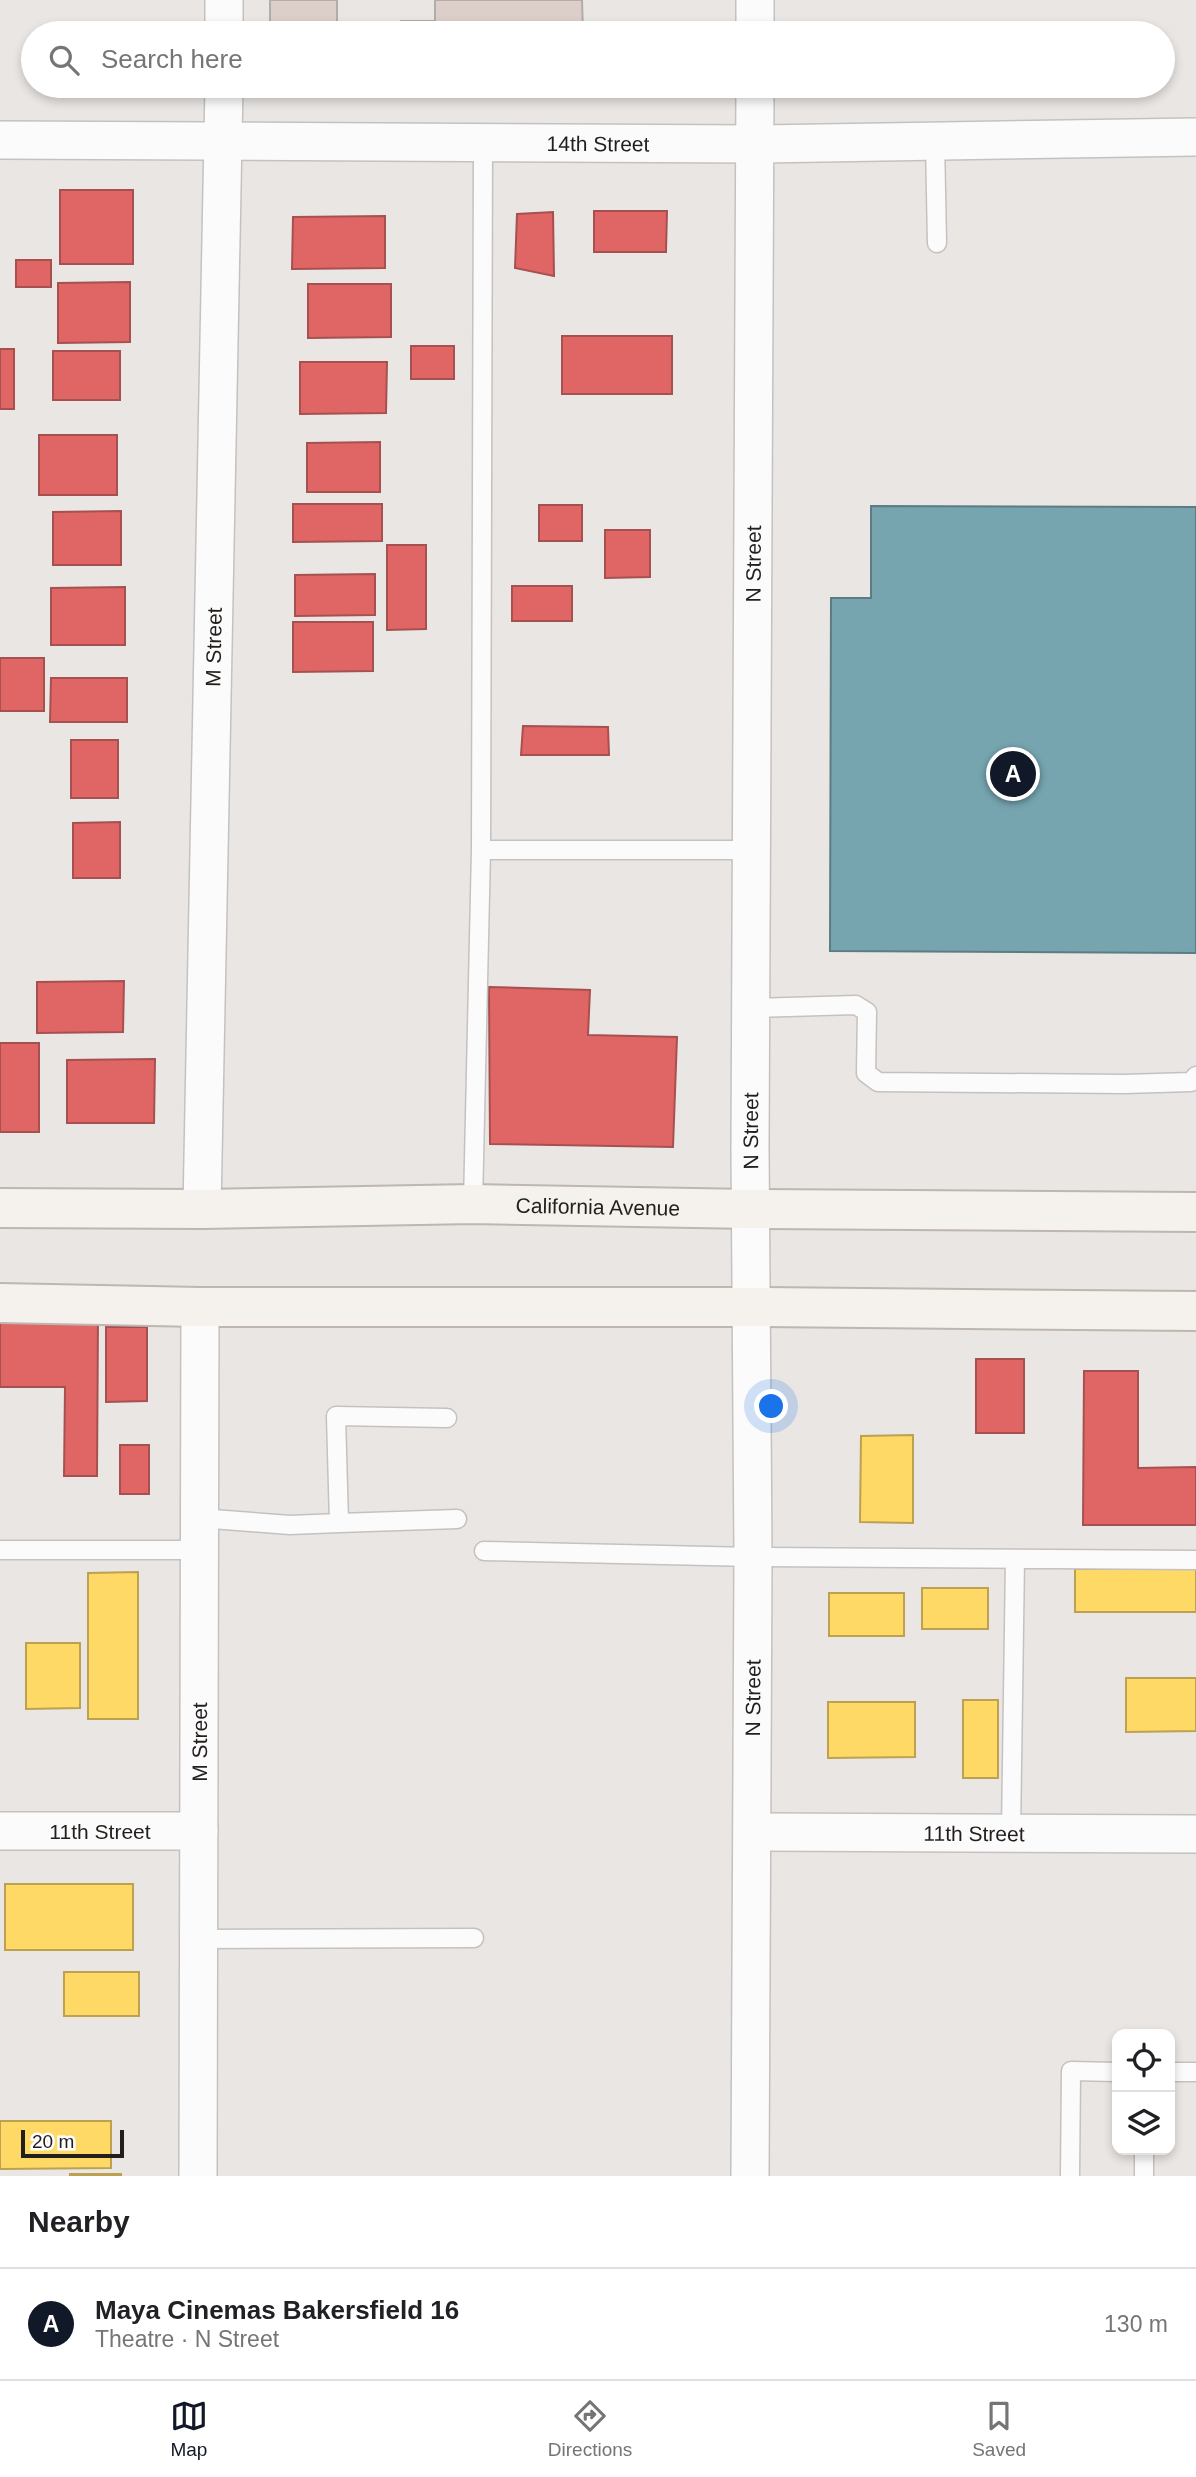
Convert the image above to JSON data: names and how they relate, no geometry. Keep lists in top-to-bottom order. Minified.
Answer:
{"streets":{"main road":["California Avenue"],"street":["14th Street","N Street","M Street","11th Street"]},"crossings":[["14th Street","N Street"],["14th Street","M Street"],["N Street","California Avenue"],["N Street","11th Street"],["M Street","California Avenue"],["M Street","11th Street"]],"scale_bar":"20 m","page":{"search":"Search here","pins":"A","scale":"20 m","heading":"Nearby","list":[{"mark":"A","name":"Maya Cinemas Bakersfield 16","note":"Theatre · N Street","value":"130 m"}],"nav":["Map","Directions","Saved"]}}
